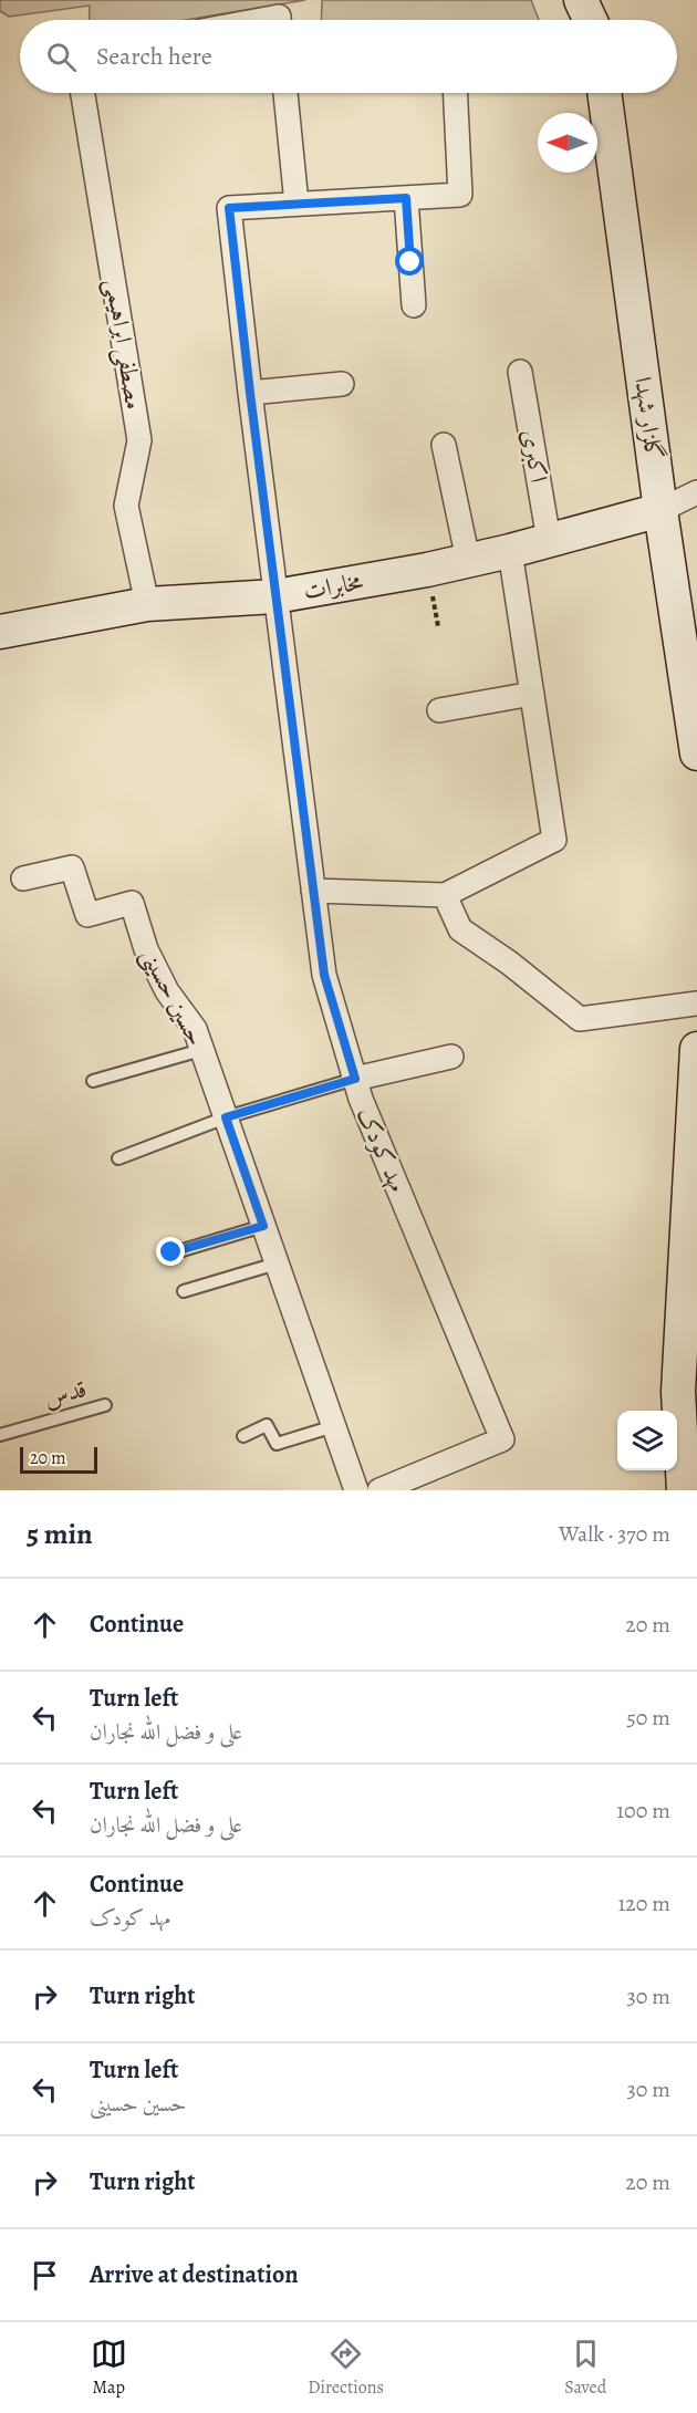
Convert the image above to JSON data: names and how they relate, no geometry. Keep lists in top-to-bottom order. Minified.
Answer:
{"streets":{"street":["مصطفی ابراهیمی","گلزار شهدا","اکبری","مخابرات","حسین حسینی","مهد کودک"],"lane":["قدس"]},"crossings":[["مصطفی ابراهیمی","مخابرات"],["گلزار شهدا","مخابرات"],["اکبری","مخابرات"],["مخابرات","مهد کودک"]],"scale_bar":"20 m","north":"left","page":{"search":"Search here","scale":"20 m","heading":["5 min","Walk · 370 m"],"list":[["Continue","20 m"],["Turn left","علی و فضل الله نجاران","50 m"],["Turn left","علی و فضل الله نجاران","100 m"],["Continue","مهد کودک","120 m"],["Turn right","30 m"],["Turn left","حسین حسینی","30 m"],["Turn right","20 m"],"Arrive at destination"],"nav":["Map","Directions","Saved"]}}
